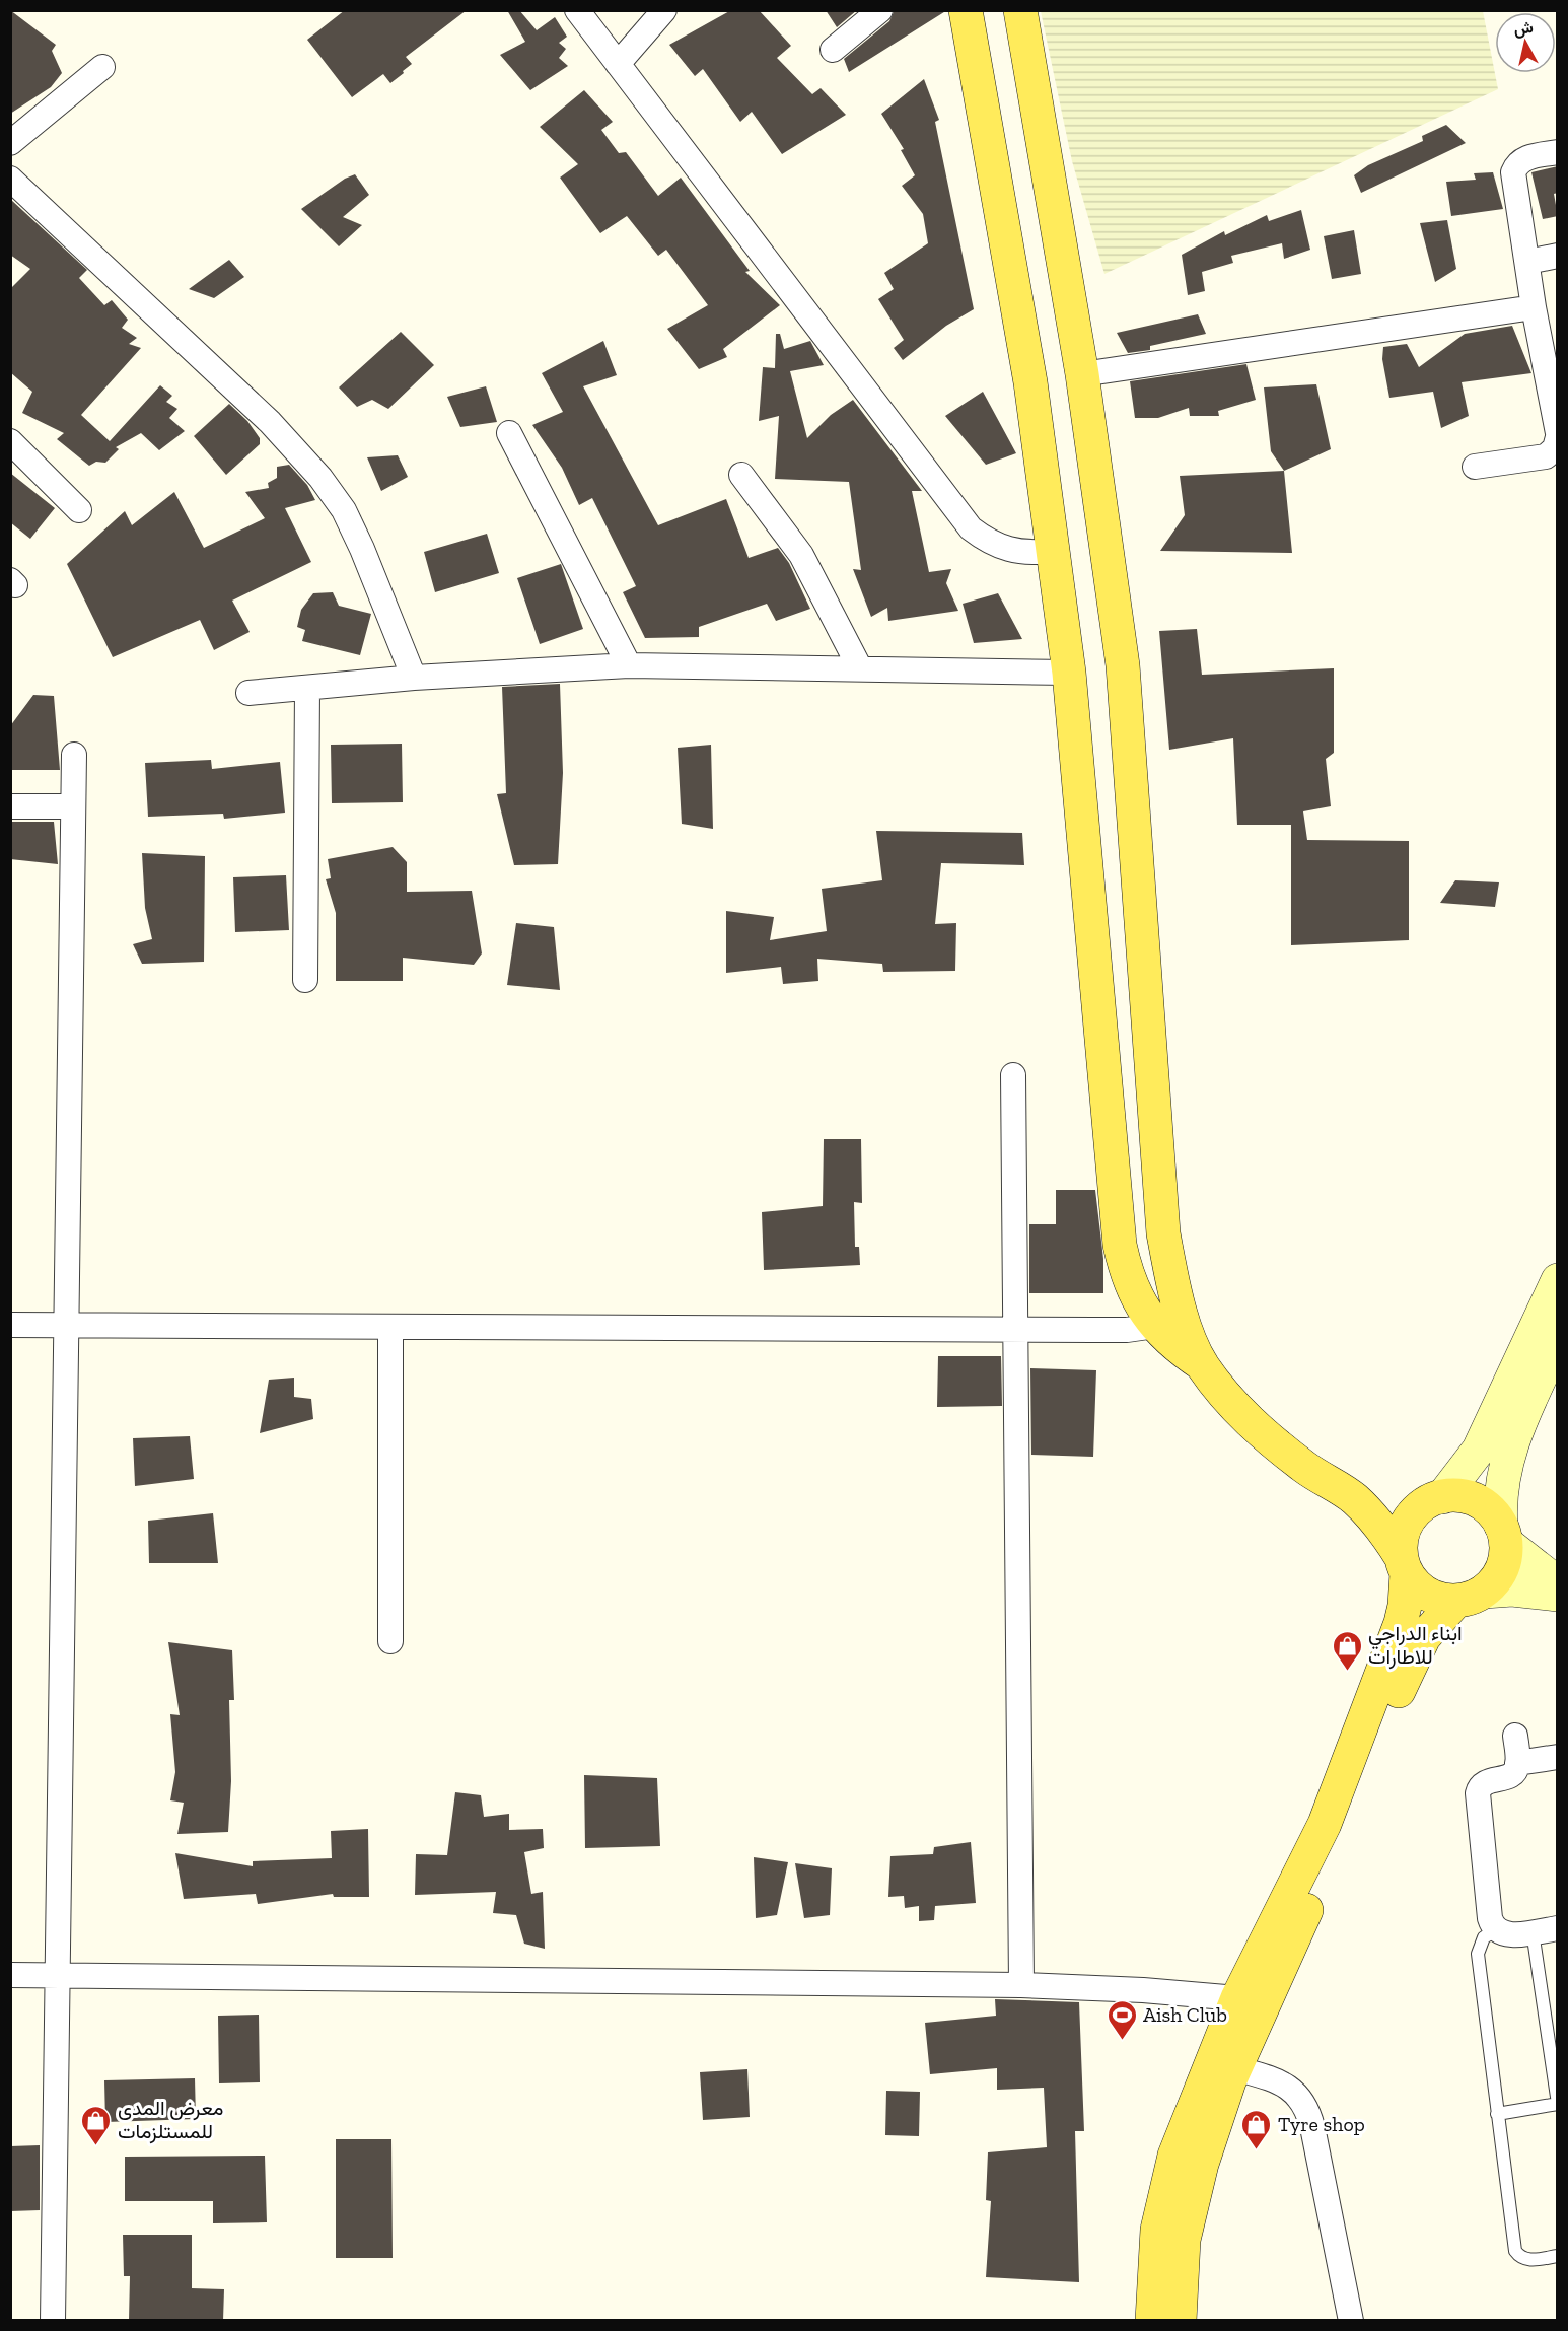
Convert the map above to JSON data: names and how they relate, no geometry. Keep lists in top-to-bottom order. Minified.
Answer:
{"places":{"shop":["ابناء الدراجي للاطارات","معرض المدى للمستلزمات","Tyre shop"],"sports":["Aish Club"]},"north":"top"}
